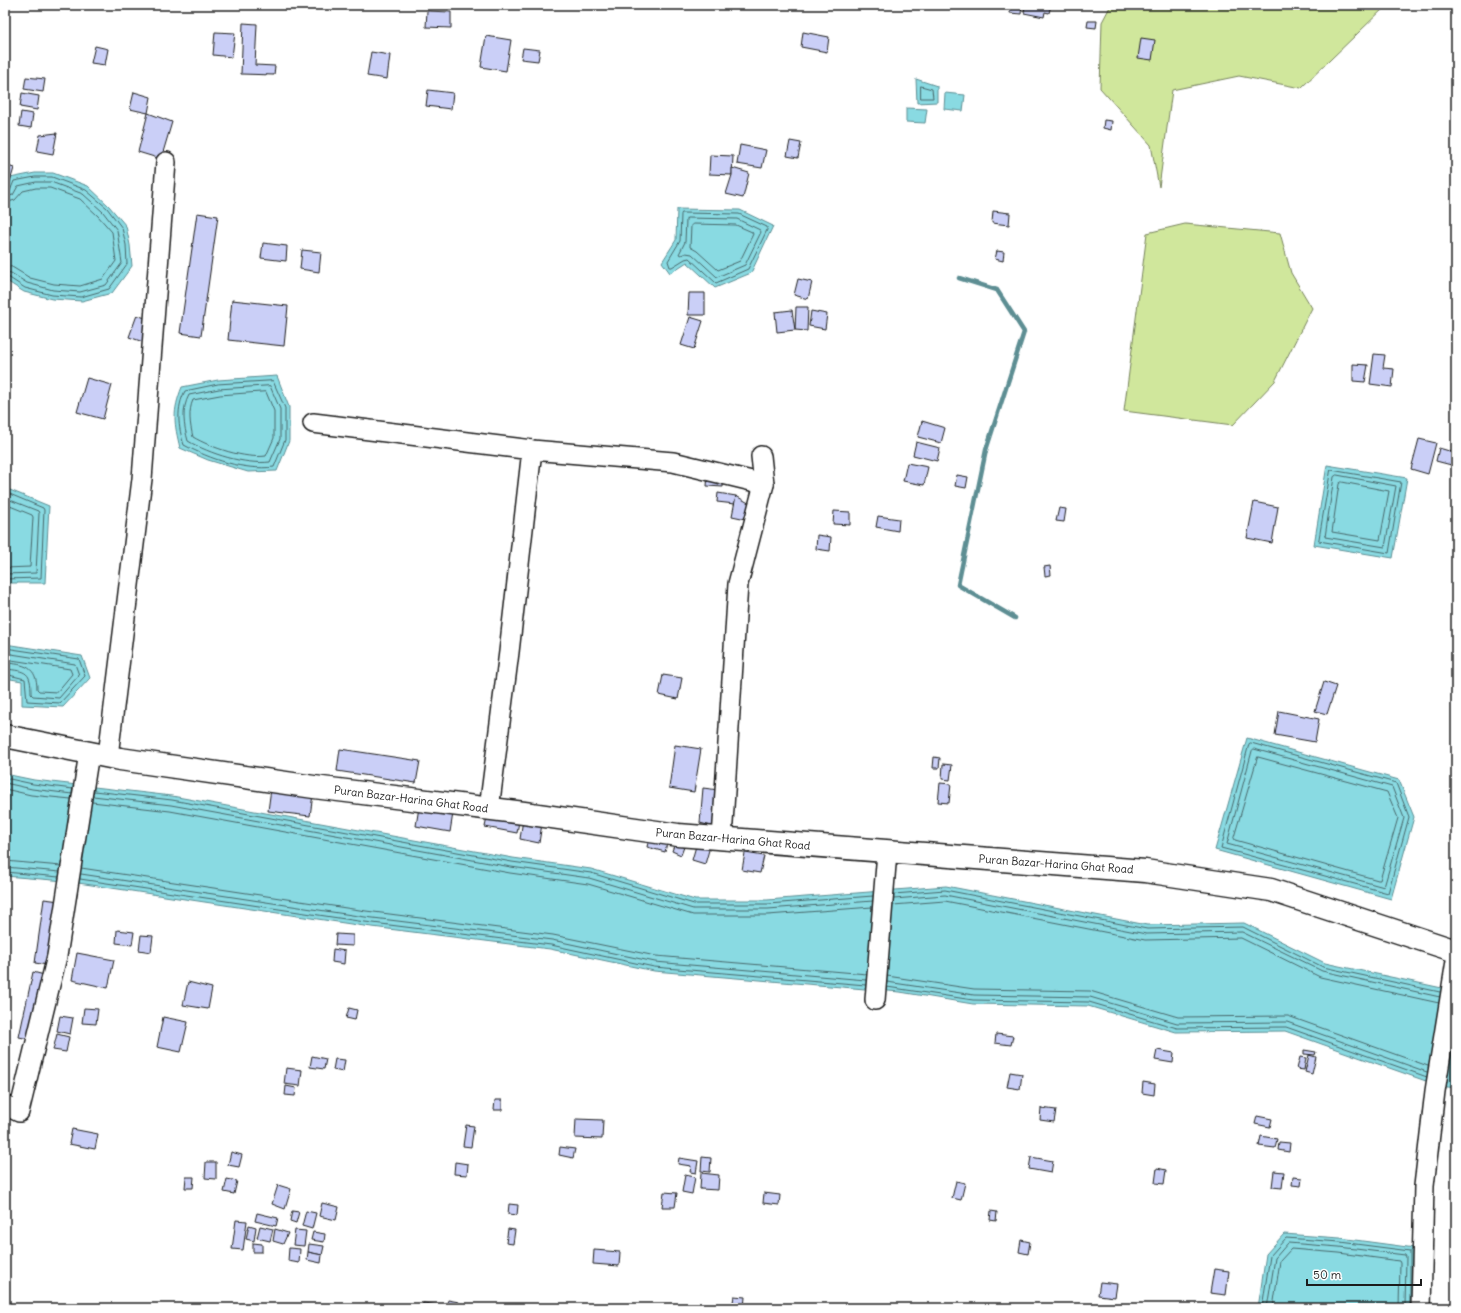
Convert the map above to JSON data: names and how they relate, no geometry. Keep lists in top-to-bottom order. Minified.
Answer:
{"streets":{"main road":["Puran Bazar-Harina Ghat Road"]},"scale_bar":"50 m"}
